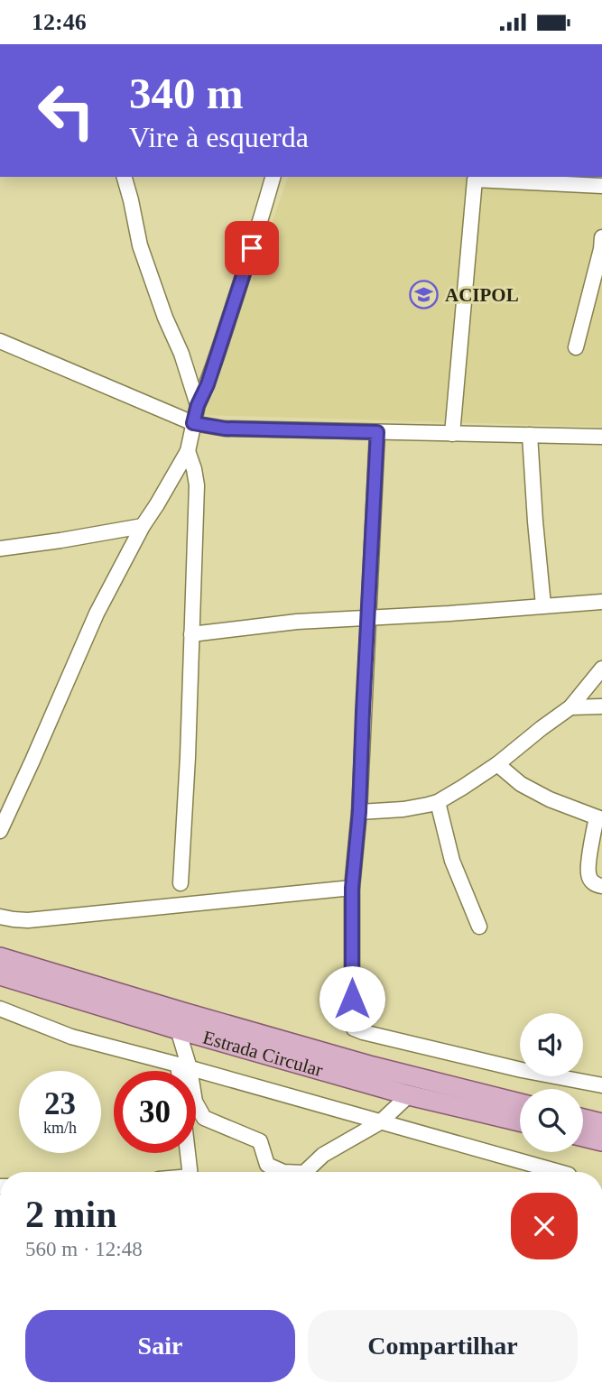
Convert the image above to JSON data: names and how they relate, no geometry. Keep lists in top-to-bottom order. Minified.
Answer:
{"streets":{"main road":["Estrada Circular"]},"places":{"school or university":["ACIPOL"]},"page":{"status":"12:46","turn":["340 m","Vire à esquerda"],"speed":"23 km/h","limit":"30","heading":["2 min","560 m · 12:48"],"buttons":["Sair","Compartilhar"]}}
